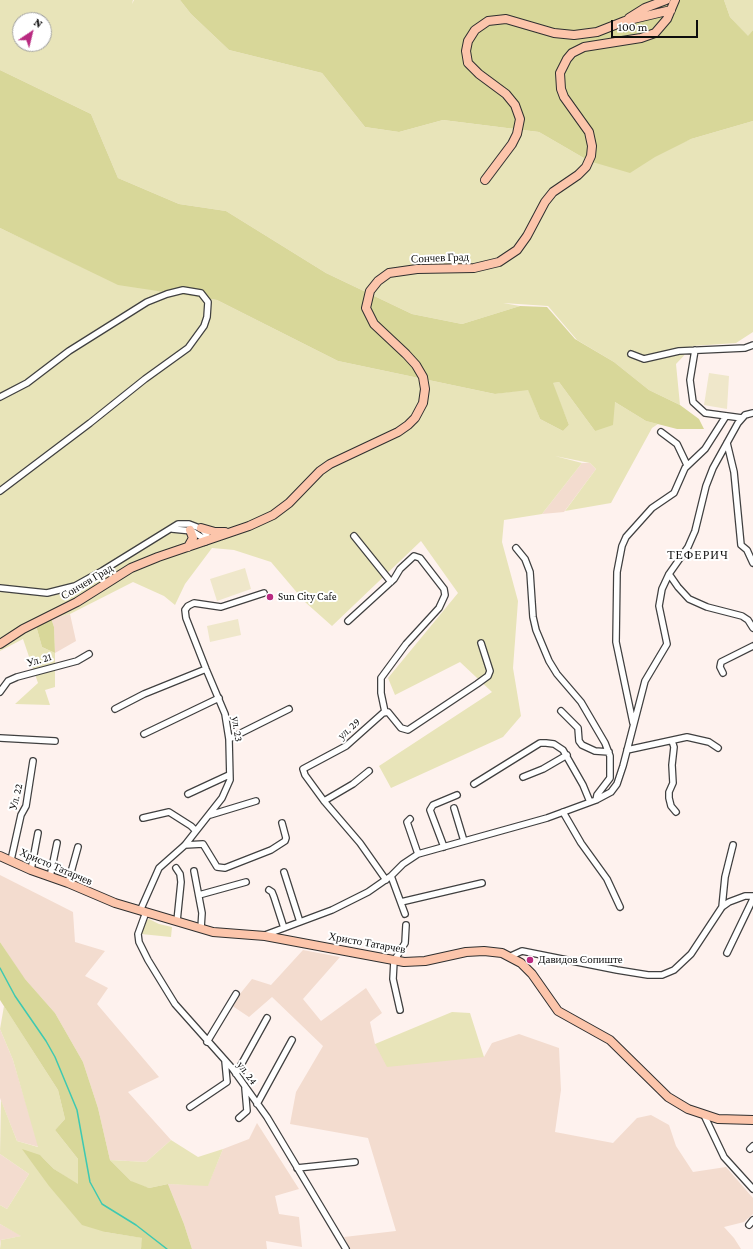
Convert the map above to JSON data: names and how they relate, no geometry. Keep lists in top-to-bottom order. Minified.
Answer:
{"streets":{"main road":["Сончев Град","Христо Татарчев"],"street":["Ул. 21","ул. 23","ул. 29","Ул. 22","ул. 24"]},"crossings":[["ул. 23","Христо Татарчев"],["ул. 23","ул. 24"],["Ул. 22","Христо Татарчев"],["Христо Татарчев","ул. 24"]],"districts":["ТЕФЕРИЧ"],"places":["Sun City Cafe","Давидов Сопиште"],"scale_bar":"100 m","north":"top right"}
